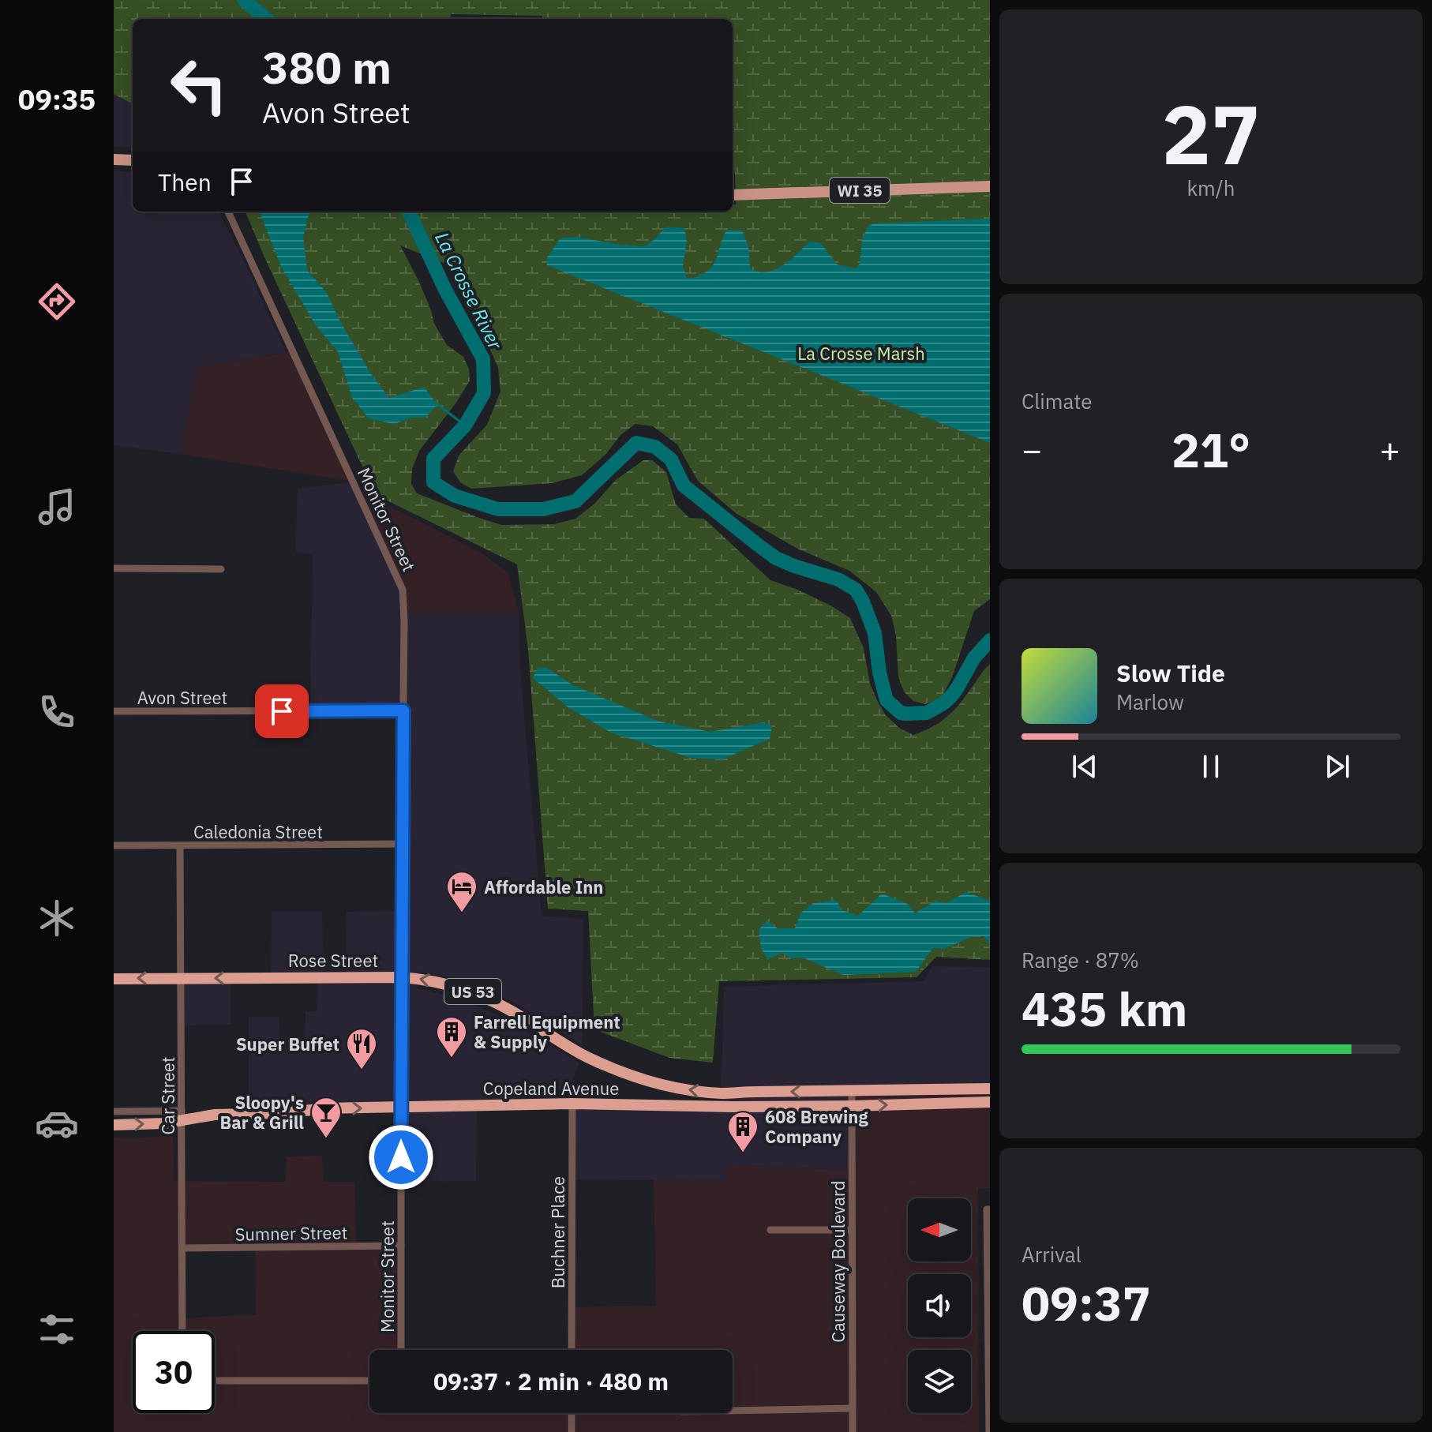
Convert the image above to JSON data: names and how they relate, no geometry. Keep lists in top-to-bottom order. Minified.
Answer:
{"streets":{"highway":["Rose Street","US 53","Copeland Avenue"],"main road":["WI 35"],"street":["Monitor Street","Avon Street","Caledonia Street","Car Street","Buchner Place","Sumner Street","Causeway Boulevard"]},"crossings":[["Monitor Street","Avon Street"],["Monitor Street","Caledonia Street"],["Monitor Street","Rose Street"],["Monitor Street","Copeland Avenue"],["Monitor Street","Sumner Street"],["Caledonia Street","Car Street"],["Rose Street","US 53"],["Rose Street","Car Street"],["Rose Street","Causeway Boulevard"],["US 53","Causeway Boulevard"],["Copeland Avenue","Car Street"],["Copeland Avenue","Buchner Place"],["Copeland Avenue","Causeway Boulevard"],["Car Street","Sumner Street"]],"one_way":["Rose Street"],"water":["La Crosse River"],"parks":["La Crosse Marsh"],"places":{"hotel":["Affordable Inn"],"building":["Farrell Equipment & Supply","608 Brewing Company"],"restaurant":["Super Buffet"],"bar":["Sloopy's Bar & Grill"]},"north":"left","page":{"tabs":"09:35","tile":[["27","km/h"],"Climate",["Range · 87%","435 km"],["Arrival","09:37"]],"turn":["380 m","Avon Street"],"then":"Then","heat":["−","21°","+"],"song":["Slow Tide","Marlow"],"limit":"30","trip":"09:37 · 2 min · 480 m"}}
